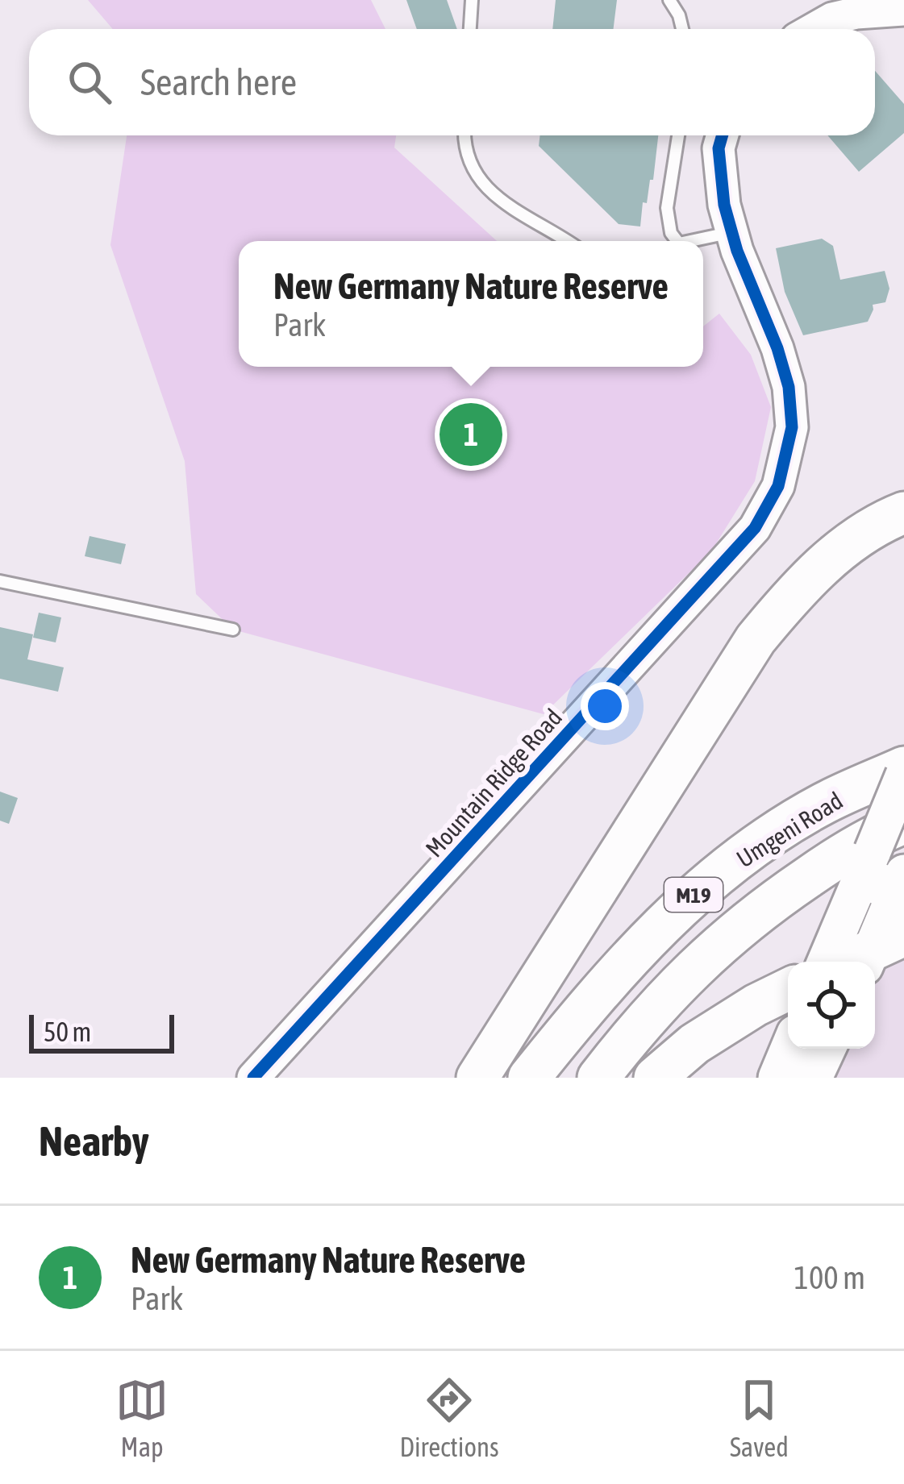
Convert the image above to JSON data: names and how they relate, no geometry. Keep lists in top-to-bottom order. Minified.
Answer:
{"streets":{"highway":["Umgeni Road","M19"],"street":["Mountain Ridge Road"]},"scale_bar":"50 m","page":{"search":"Search here","popup":["New Germany Nature Reserve","Park"],"pins":"1","scale":"50 m","heading":"Nearby","list":[{"mark":"1","name":"New Germany Nature Reserve","note":"Park","value":"100 m"}],"nav":["Map","Directions","Saved"]}}
